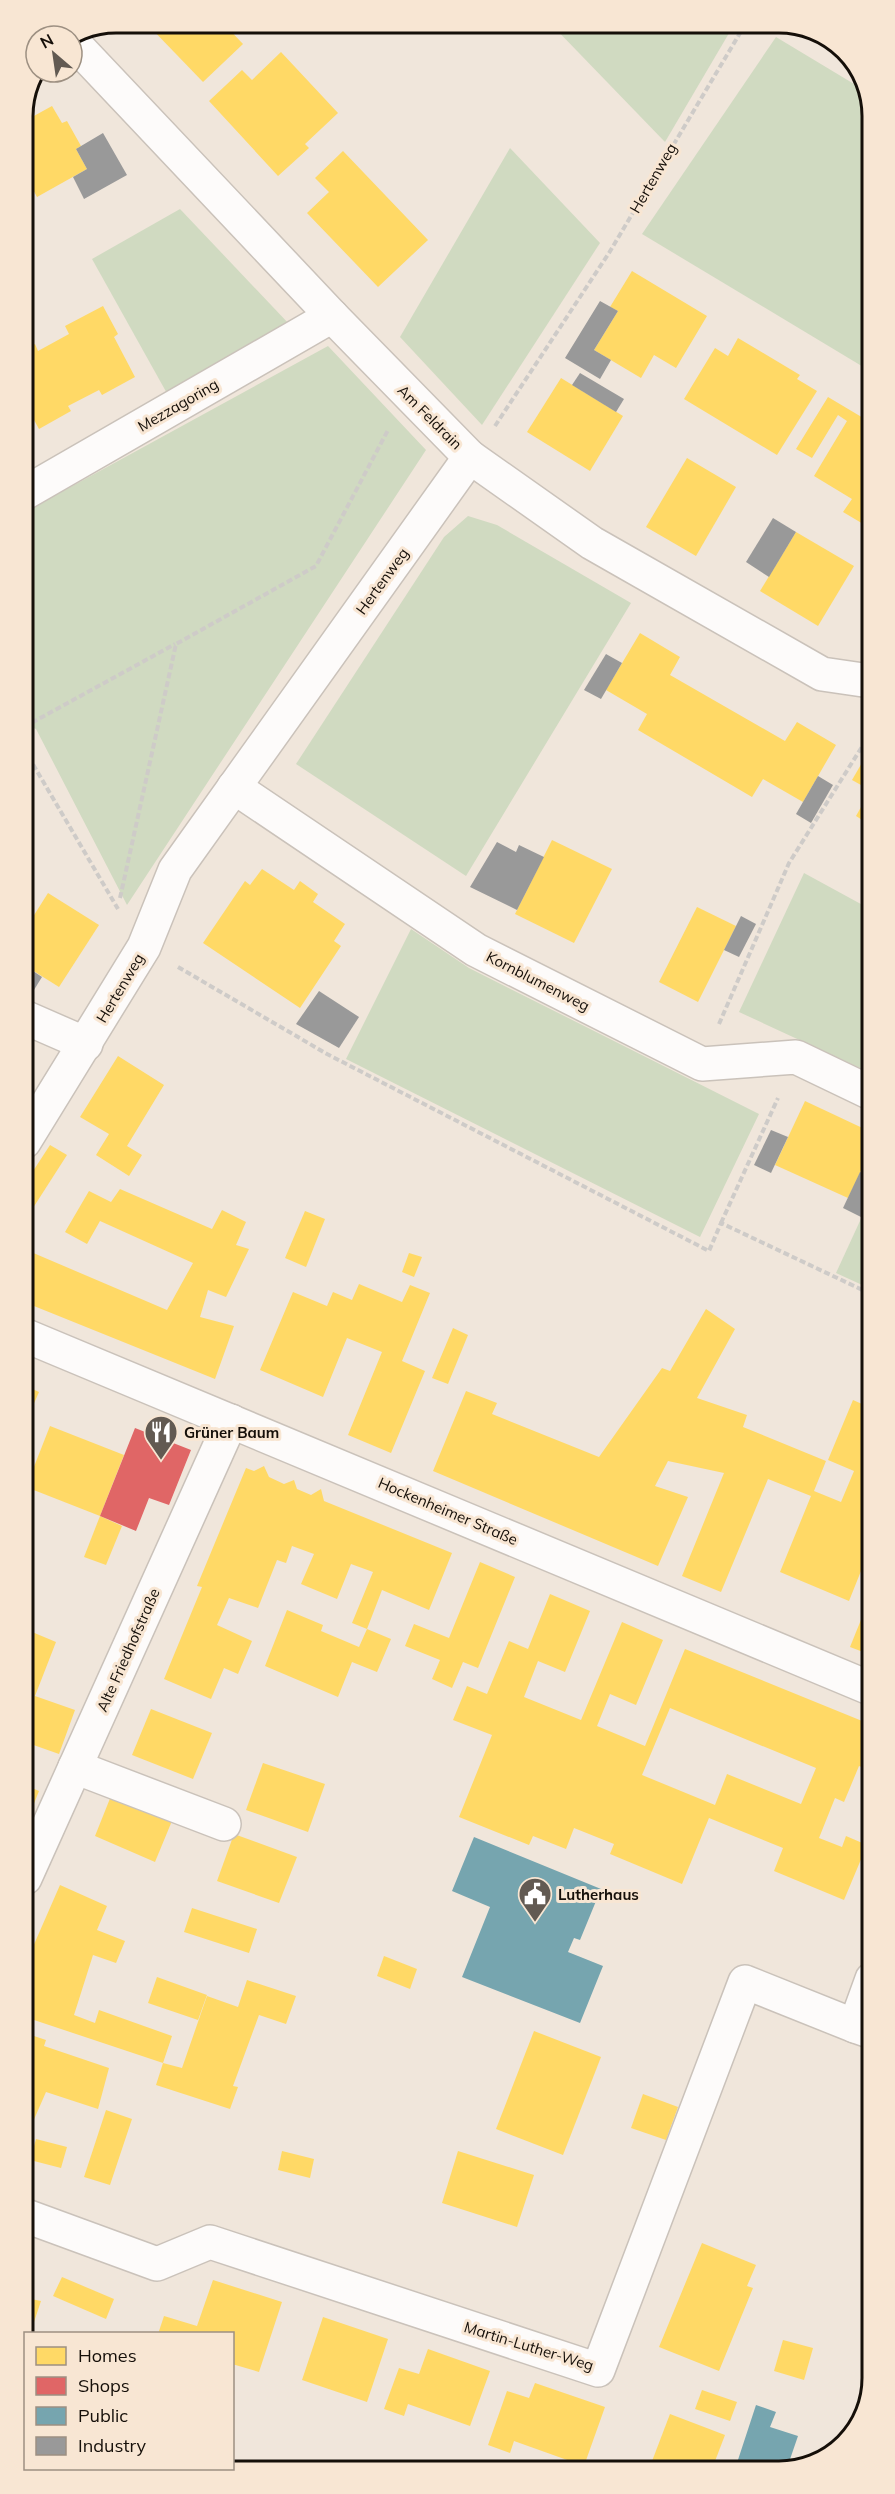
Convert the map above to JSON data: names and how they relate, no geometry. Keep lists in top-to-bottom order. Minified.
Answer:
{"streets":{"street":["Hertenweg","Mezzagoring","Am Feldrain","Kornblumenweg","Hockenheimer Straße","Alte Friedhofstraße","Martin-Luther-Weg"]},"crossings":[["Hertenweg","Am Feldrain"],["Hertenweg","Kornblumenweg"],["Mezzagoring","Am Feldrain"],["Hockenheimer Straße","Alte Friedhofstraße"]],"places":{"restaurant":["Grüner Baum"],"public building":["Lutherhaus"]},"legend":["Homes","Shops","Public","Industry"],"north":"top left"}
